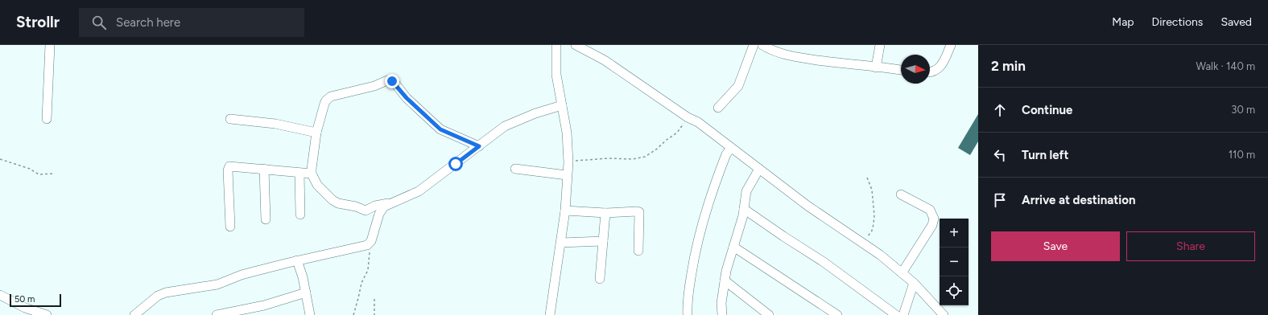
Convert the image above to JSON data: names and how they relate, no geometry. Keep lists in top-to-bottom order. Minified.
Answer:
{"scale_bar":"50 m","north":"right","page":{"header":"Strollr","search":"Search here","nav":["Map","Directions","Saved"],"heading":["2 min","Walk · 140 m"],"list":[["Continue","30 m"],["Turn left","110 m"],"Arrive at destination"],"map_buttons":["+","−"],"buttons":["Save","Share"],"scale":"50 m"}}
